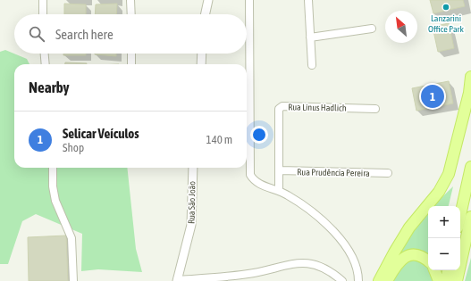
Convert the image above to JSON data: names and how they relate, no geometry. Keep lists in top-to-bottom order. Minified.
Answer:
{"streets":{"street":["Rua Linus Hadlich","Rua Prudência Pereira","Rua São João"]},"crossings":[["Rua Linus Hadlich","Rua Prudência Pereira"]],"places":["Lanzarini Office Park"],"north":"top left","page":{"search":"Search here","heading":"Nearby","pins":"1","list":[{"mark":"1","name":"Selicar Veículos","note":"Shop","value":"140 m"}],"map_buttons":["+","−"]}}
